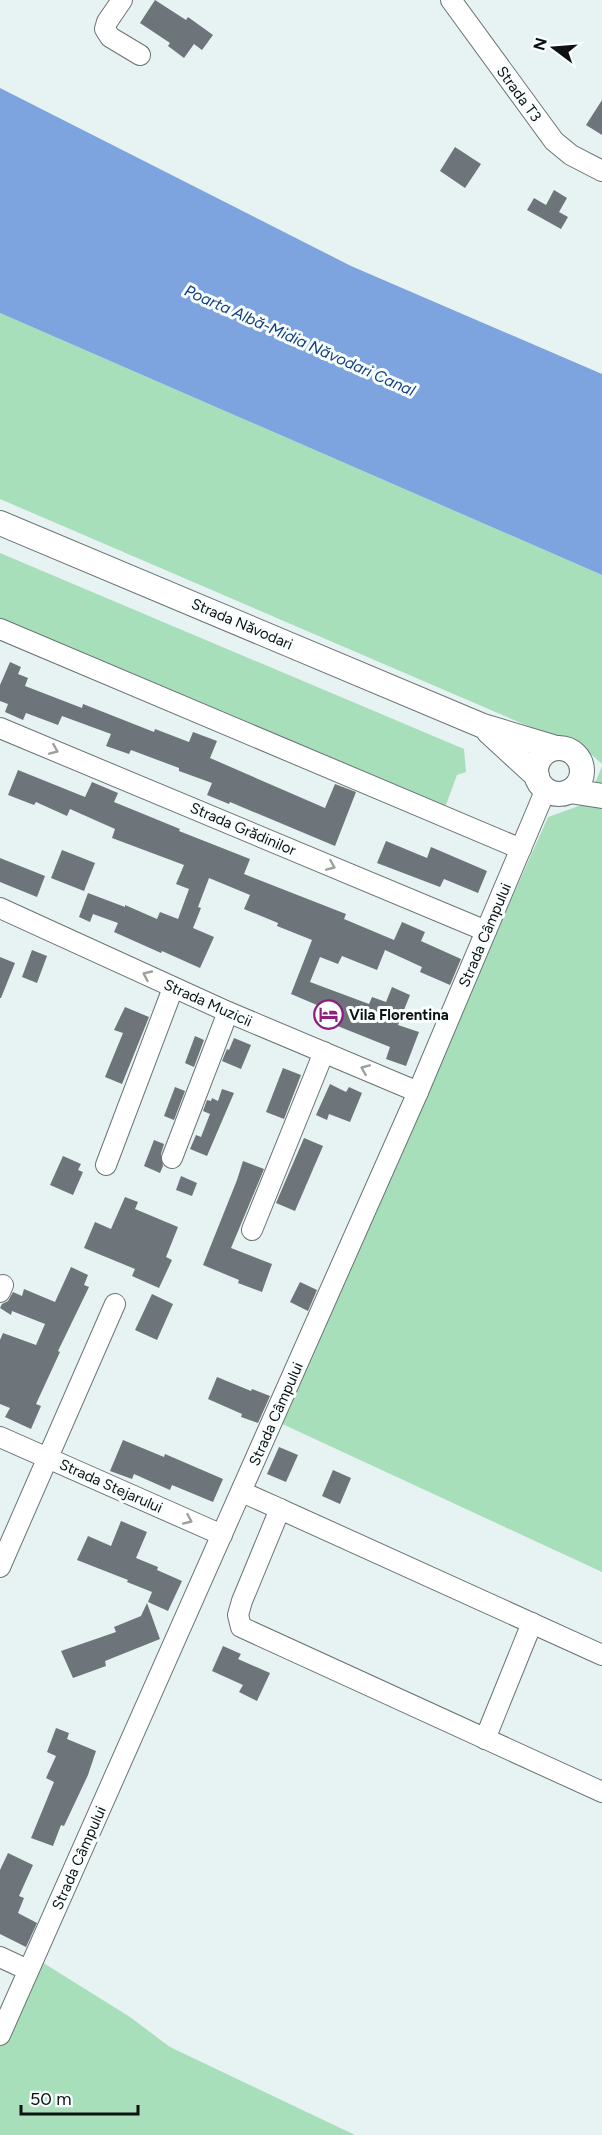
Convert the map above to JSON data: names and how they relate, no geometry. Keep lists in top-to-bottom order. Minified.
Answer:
{"streets":{"main road":["Strada Năvodari"],"street":["Strada T3","Strada Grădinilor","Strada Câmpului","Strada Muzicii","Strada Stejarului"]},"crossings":[["Strada Năvodari","Strada Câmpului"],["Strada Grădinilor","Strada Câmpului"],["Strada Câmpului","Strada Muzicii"],["Strada Câmpului","Strada Stejarului"]],"one_way":["Strada Muzicii","Strada Stejarului"],"water":["Poarta Albă-Midia Năvodari Canal"],"places":{"hotel":["Vila Florentina"]},"scale_bar":"50 m","north":"left"}
